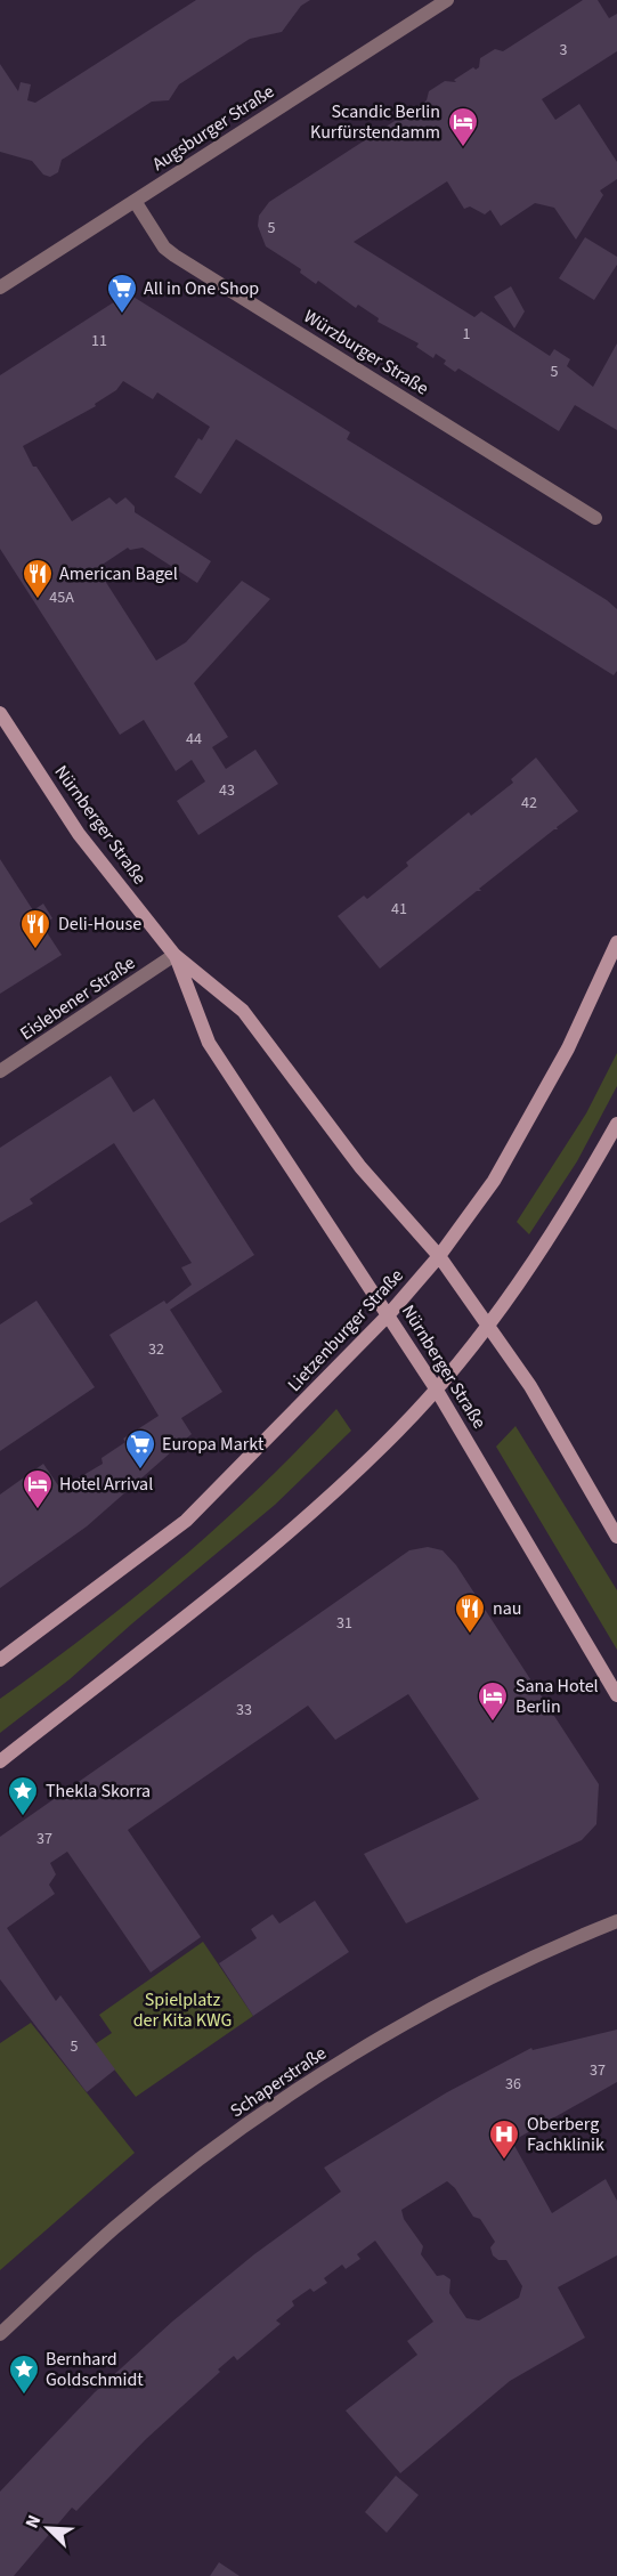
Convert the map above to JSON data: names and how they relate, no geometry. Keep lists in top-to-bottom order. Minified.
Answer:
{"streets":{"main road":["Nürnberger Straße","Lietzenburger Straße"],"street":["Augsburger Straße","Würzburger Straße","Eislebener Straße","Schaperstraße"]},"crossings":[["Augsburger Straße","Würzburger Straße"],["Nürnberger Straße","Eislebener Straße"],["Nürnberger Straße","Lietzenburger Straße"]],"parks":["Spielplatz der Kita KWG"],"places":{"hotel":["Scandic Berlin Kurfürstendamm","Hotel Arrival","Sana Hotel Berlin"],"supermarket":["All in One Shop","Europa Markt"],"restaurant":["American Bagel","Deli-House","nau"],"place":["Thekla Skorra","Bernhard Goldschmidt"],"hospital":["Oberberg Fachklinik"]},"house_numbers":["3","5","1","11","5","45A","44","43","42","41","32","31","33","37","5","37","36"],"north":"top left"}
